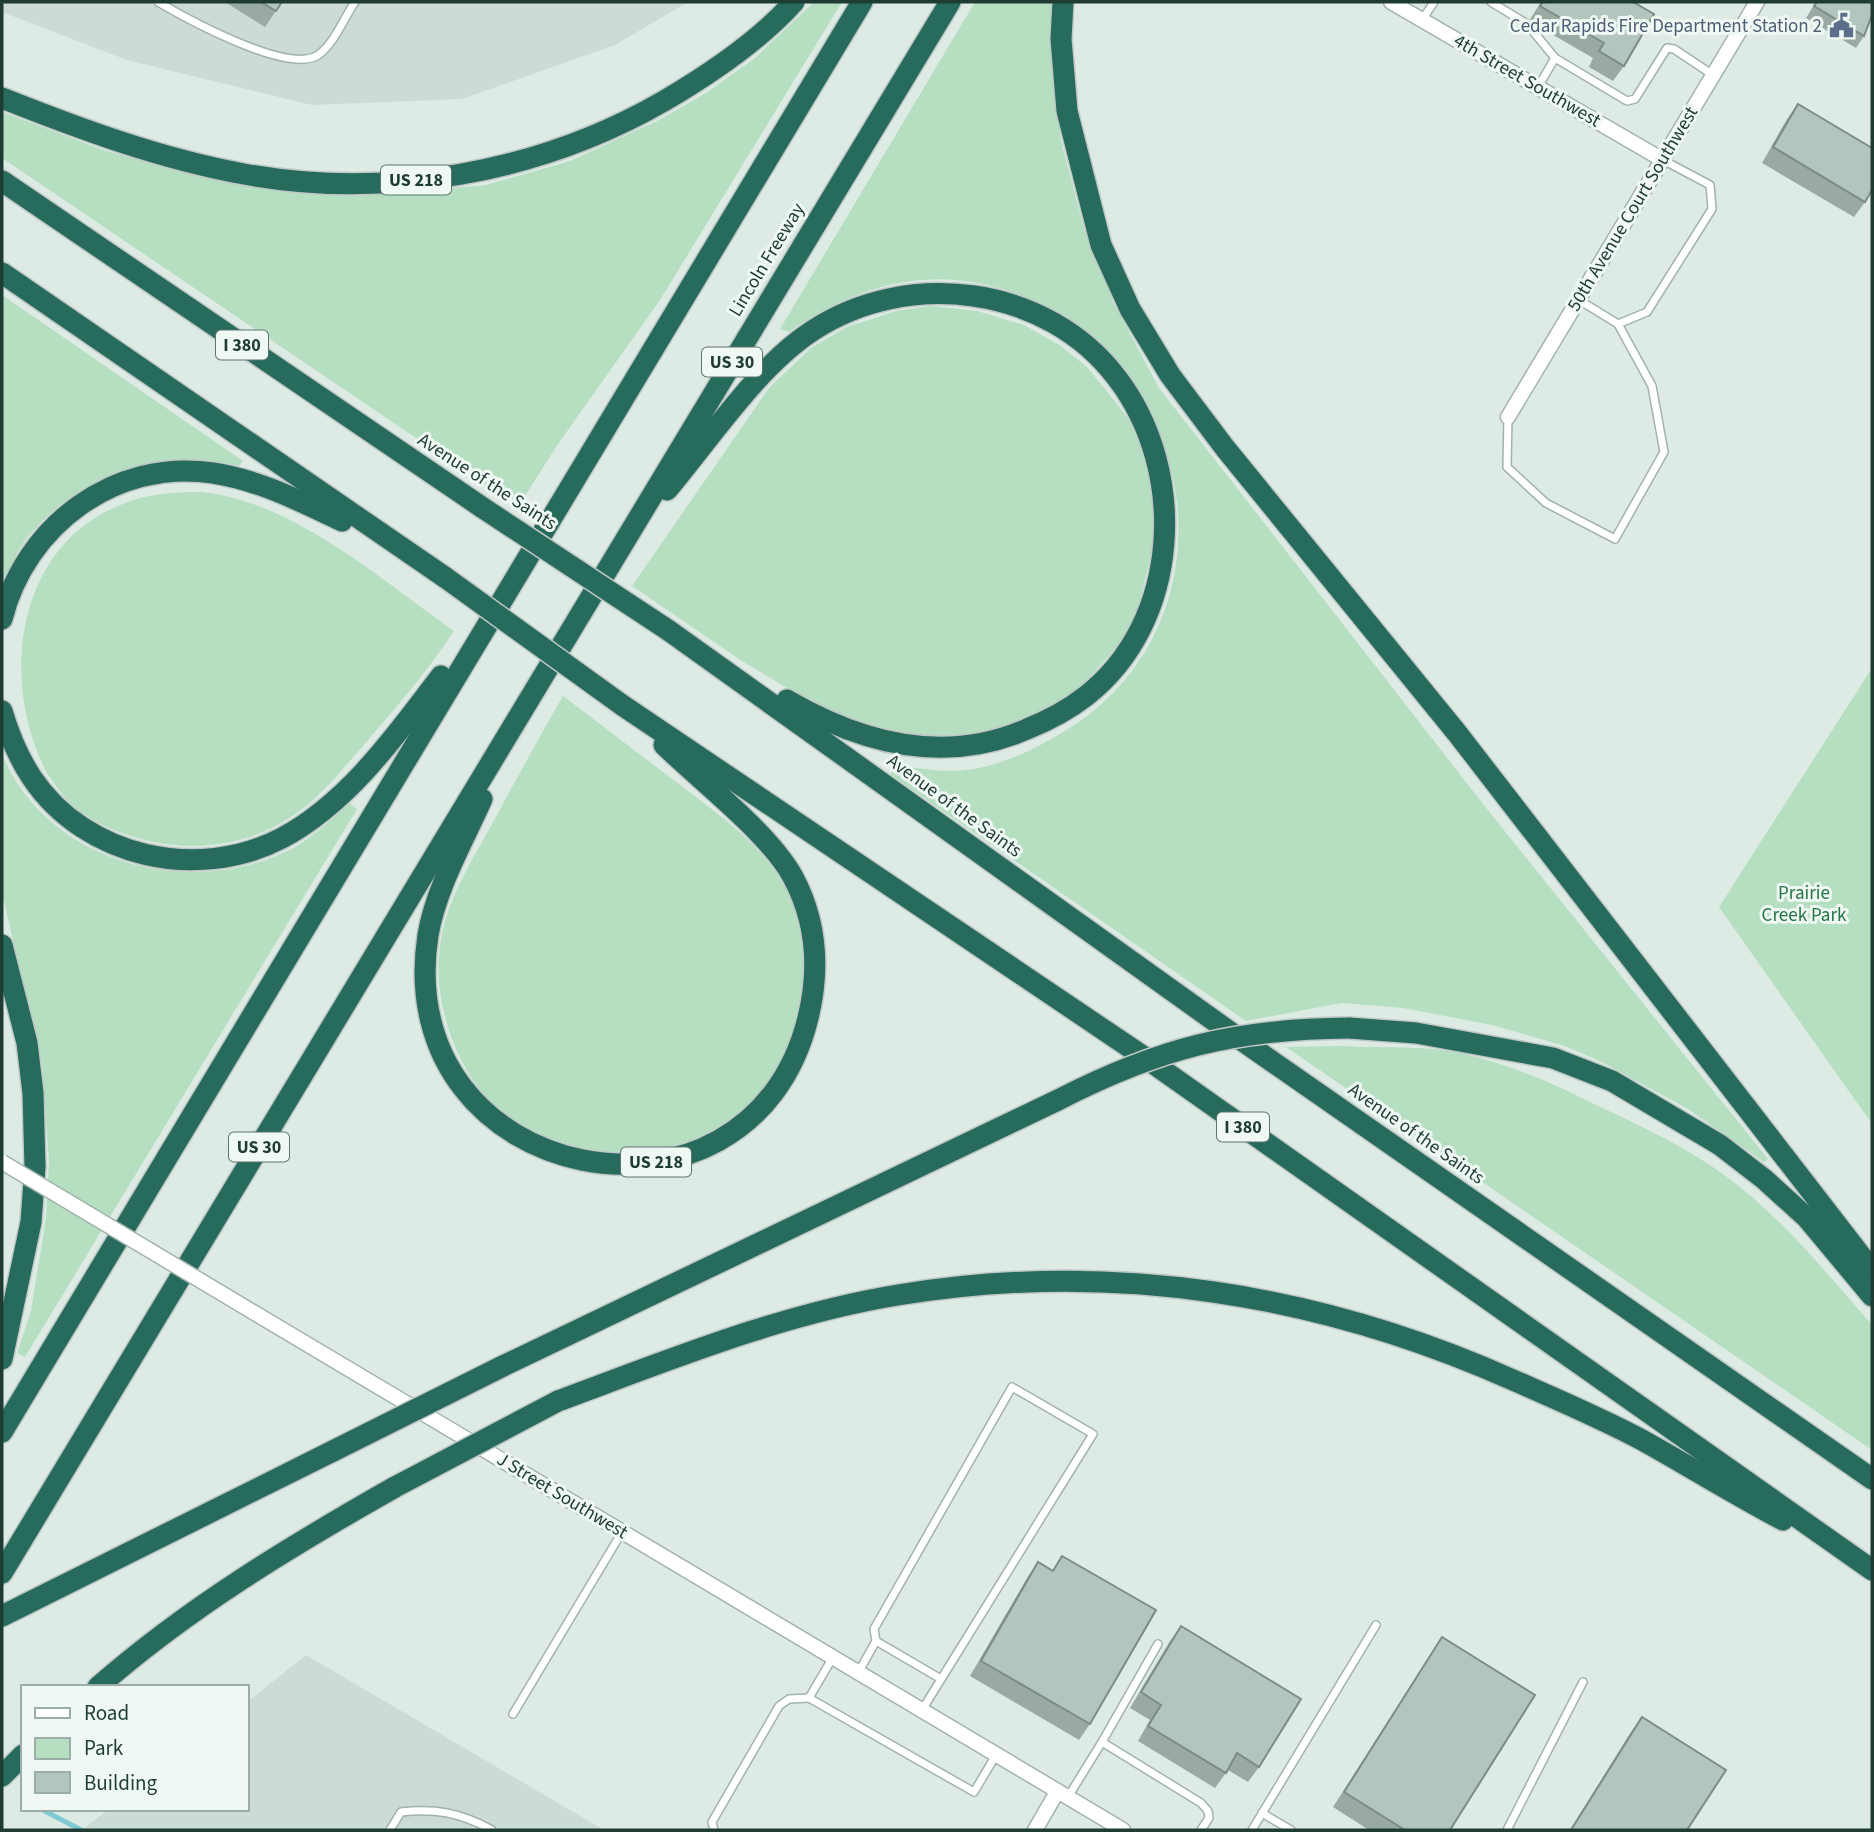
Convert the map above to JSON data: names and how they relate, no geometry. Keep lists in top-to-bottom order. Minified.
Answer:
{"streets":{"highway":["US 218","Lincoln Freeway","I 380","US 30","Avenue of the Saints"],"street":["4th Street Southwest","50th Avenue Court Southwest","J Street Southwest"]},"crossings":[["4th Street Southwest","50th Avenue Court Southwest"],["US 218","Lincoln Freeway"],["US 218","I 380"],["US 218","US 30"],["Lincoln Freeway","US 30"]],"parks":["Prairie Creek Park"],"places":{"public building":["Cedar Rapids Fire Department Station 2"]},"legend":["Road","Park","Building"]}
